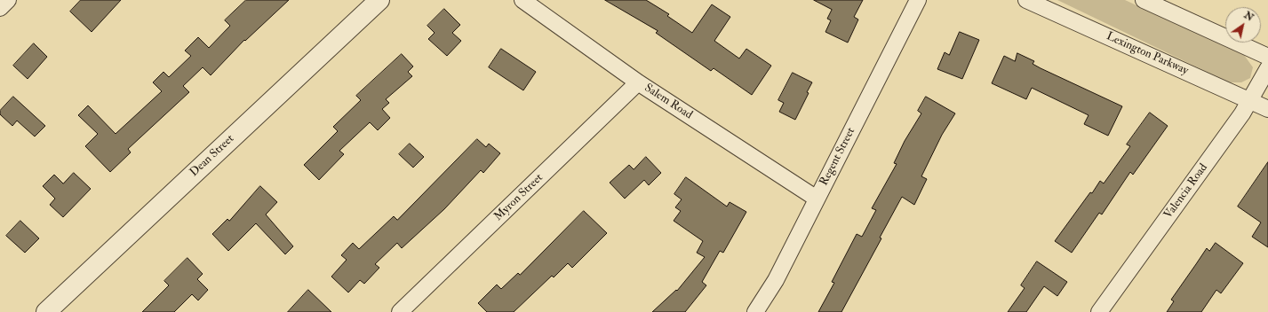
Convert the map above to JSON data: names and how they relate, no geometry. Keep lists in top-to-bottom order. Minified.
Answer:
{"streets":{"street":["Lexington Parkway","Salem Road","Dean Street","Regent Street","Valencia Road","Myron Street"]},"crossings":[["Lexington Parkway","Valencia Road"],["Salem Road","Regent Street"],["Salem Road","Myron Street"]],"north":"top right"}
